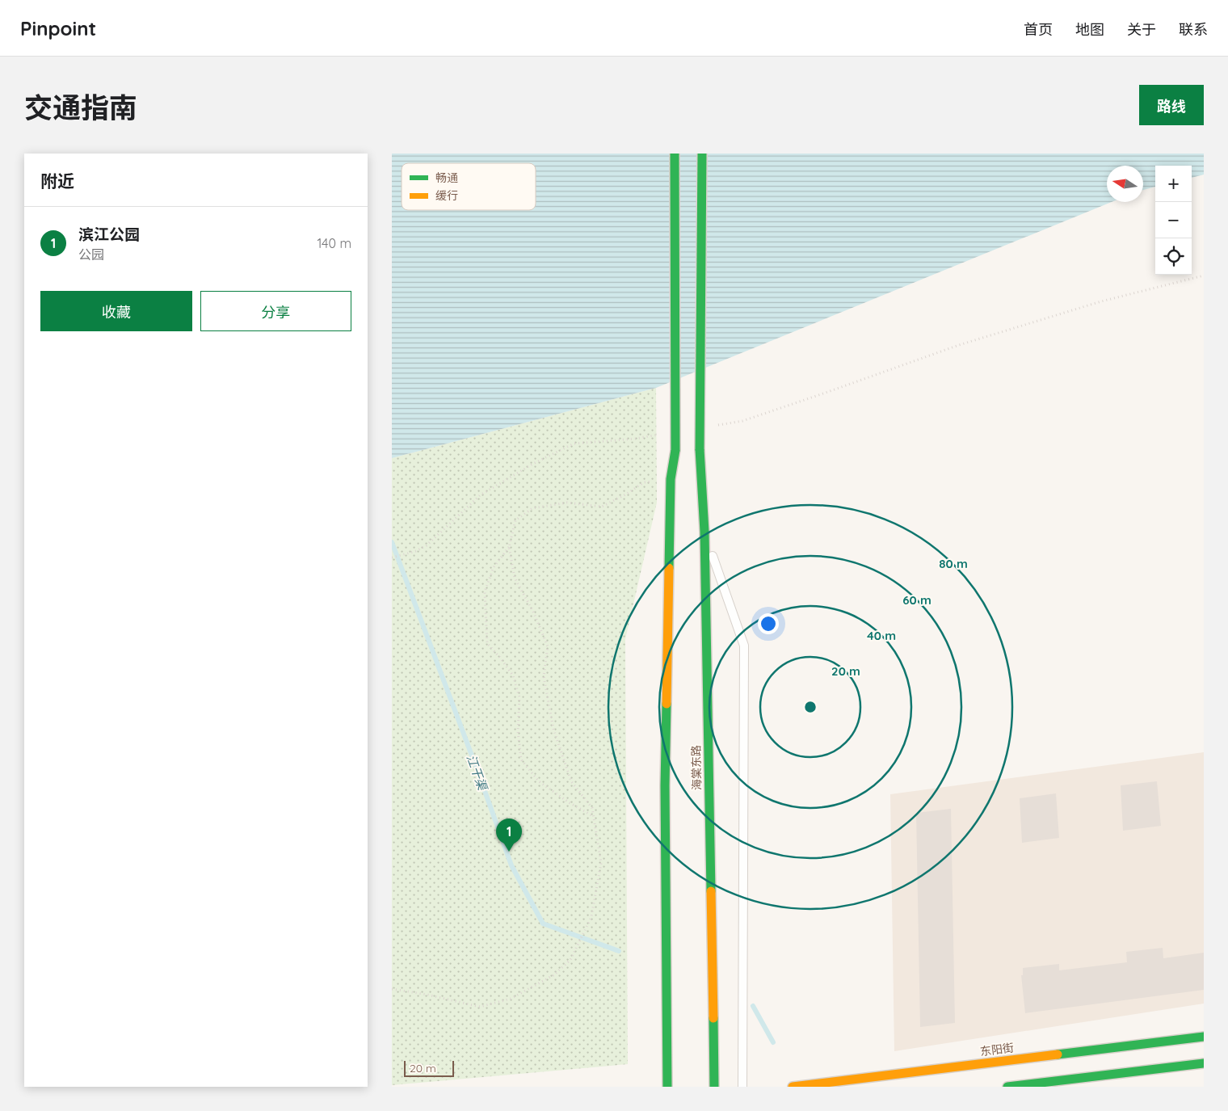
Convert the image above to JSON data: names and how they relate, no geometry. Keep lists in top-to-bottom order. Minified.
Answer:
{"streets":{"main road":["海棠东路","东阳街"]},"water":["江干渠"],"legend":["畅通","缓行"],"scale_bar":"20 m","north":"left","page":{"header":"Pinpoint","nav":["首页","地图","关于","联系"],"title":"交通指南","buttons":["路线",["收藏","分享"]],"heading":"附近","map_buttons":["+","−"],"list":[{"mark":"1","name":"滨江公园","note":"公园","value":"140 m"}],"pins":"1","scale":"20 m"},"rings":["80 m","60 m","40 m","20 m"]}
